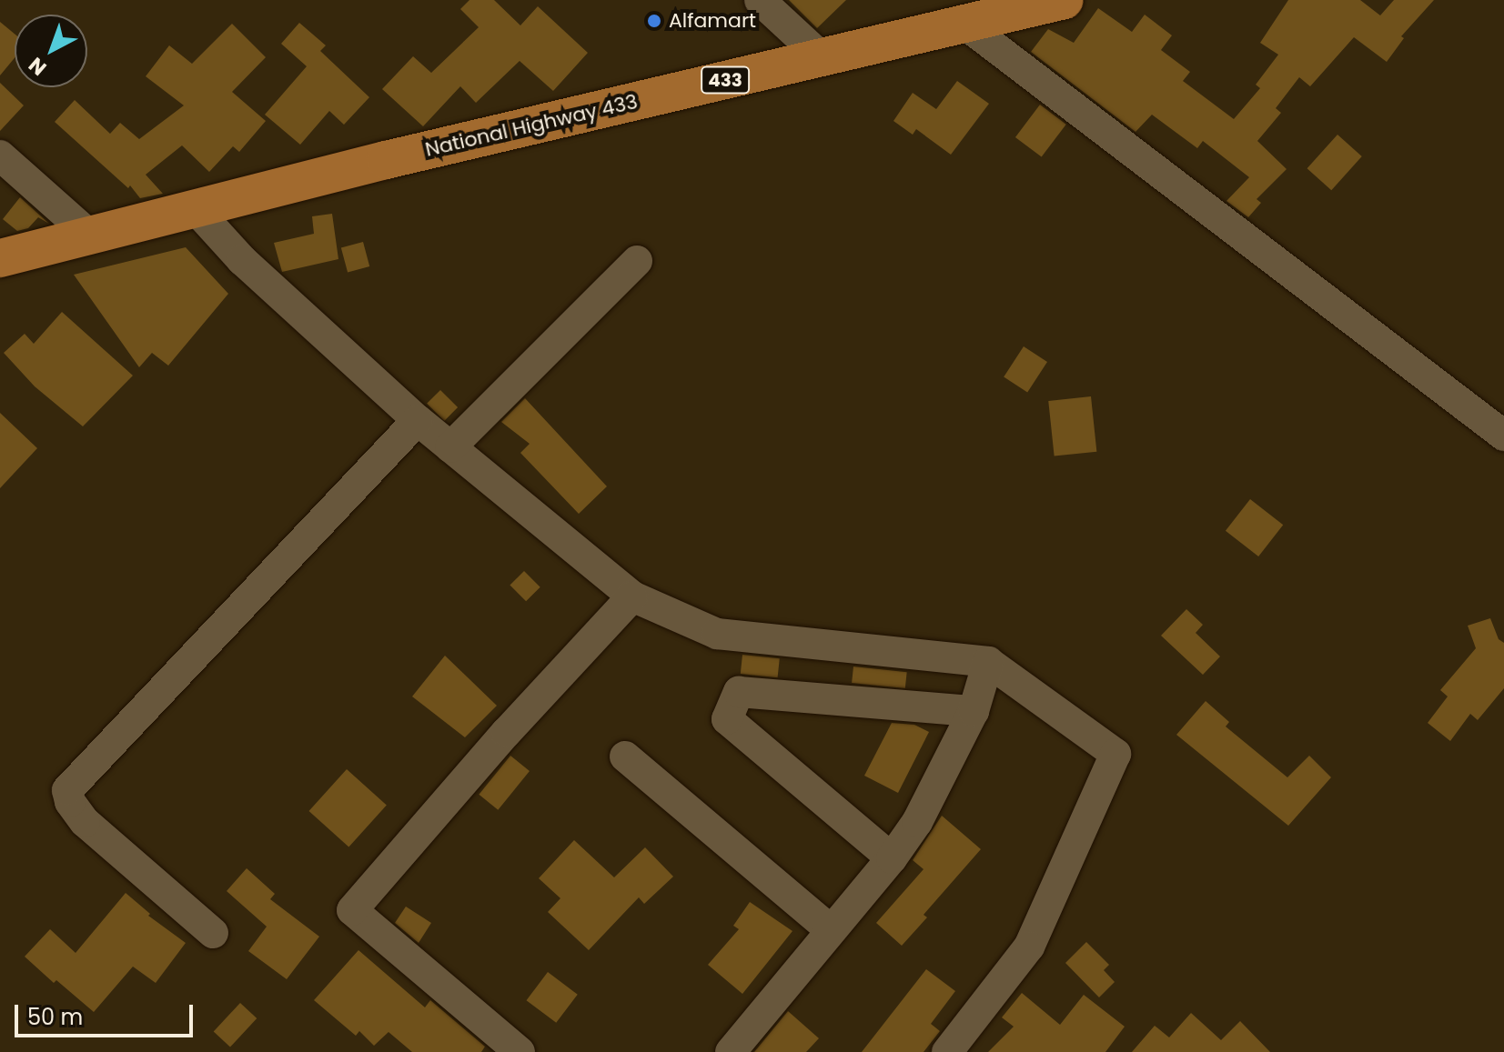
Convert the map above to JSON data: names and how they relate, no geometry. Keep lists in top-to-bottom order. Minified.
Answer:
{"streets":{"main road":["433","National Highway 433"]},"places":["Alfamart"],"scale_bar":"50 m","north":"bottom left"}
